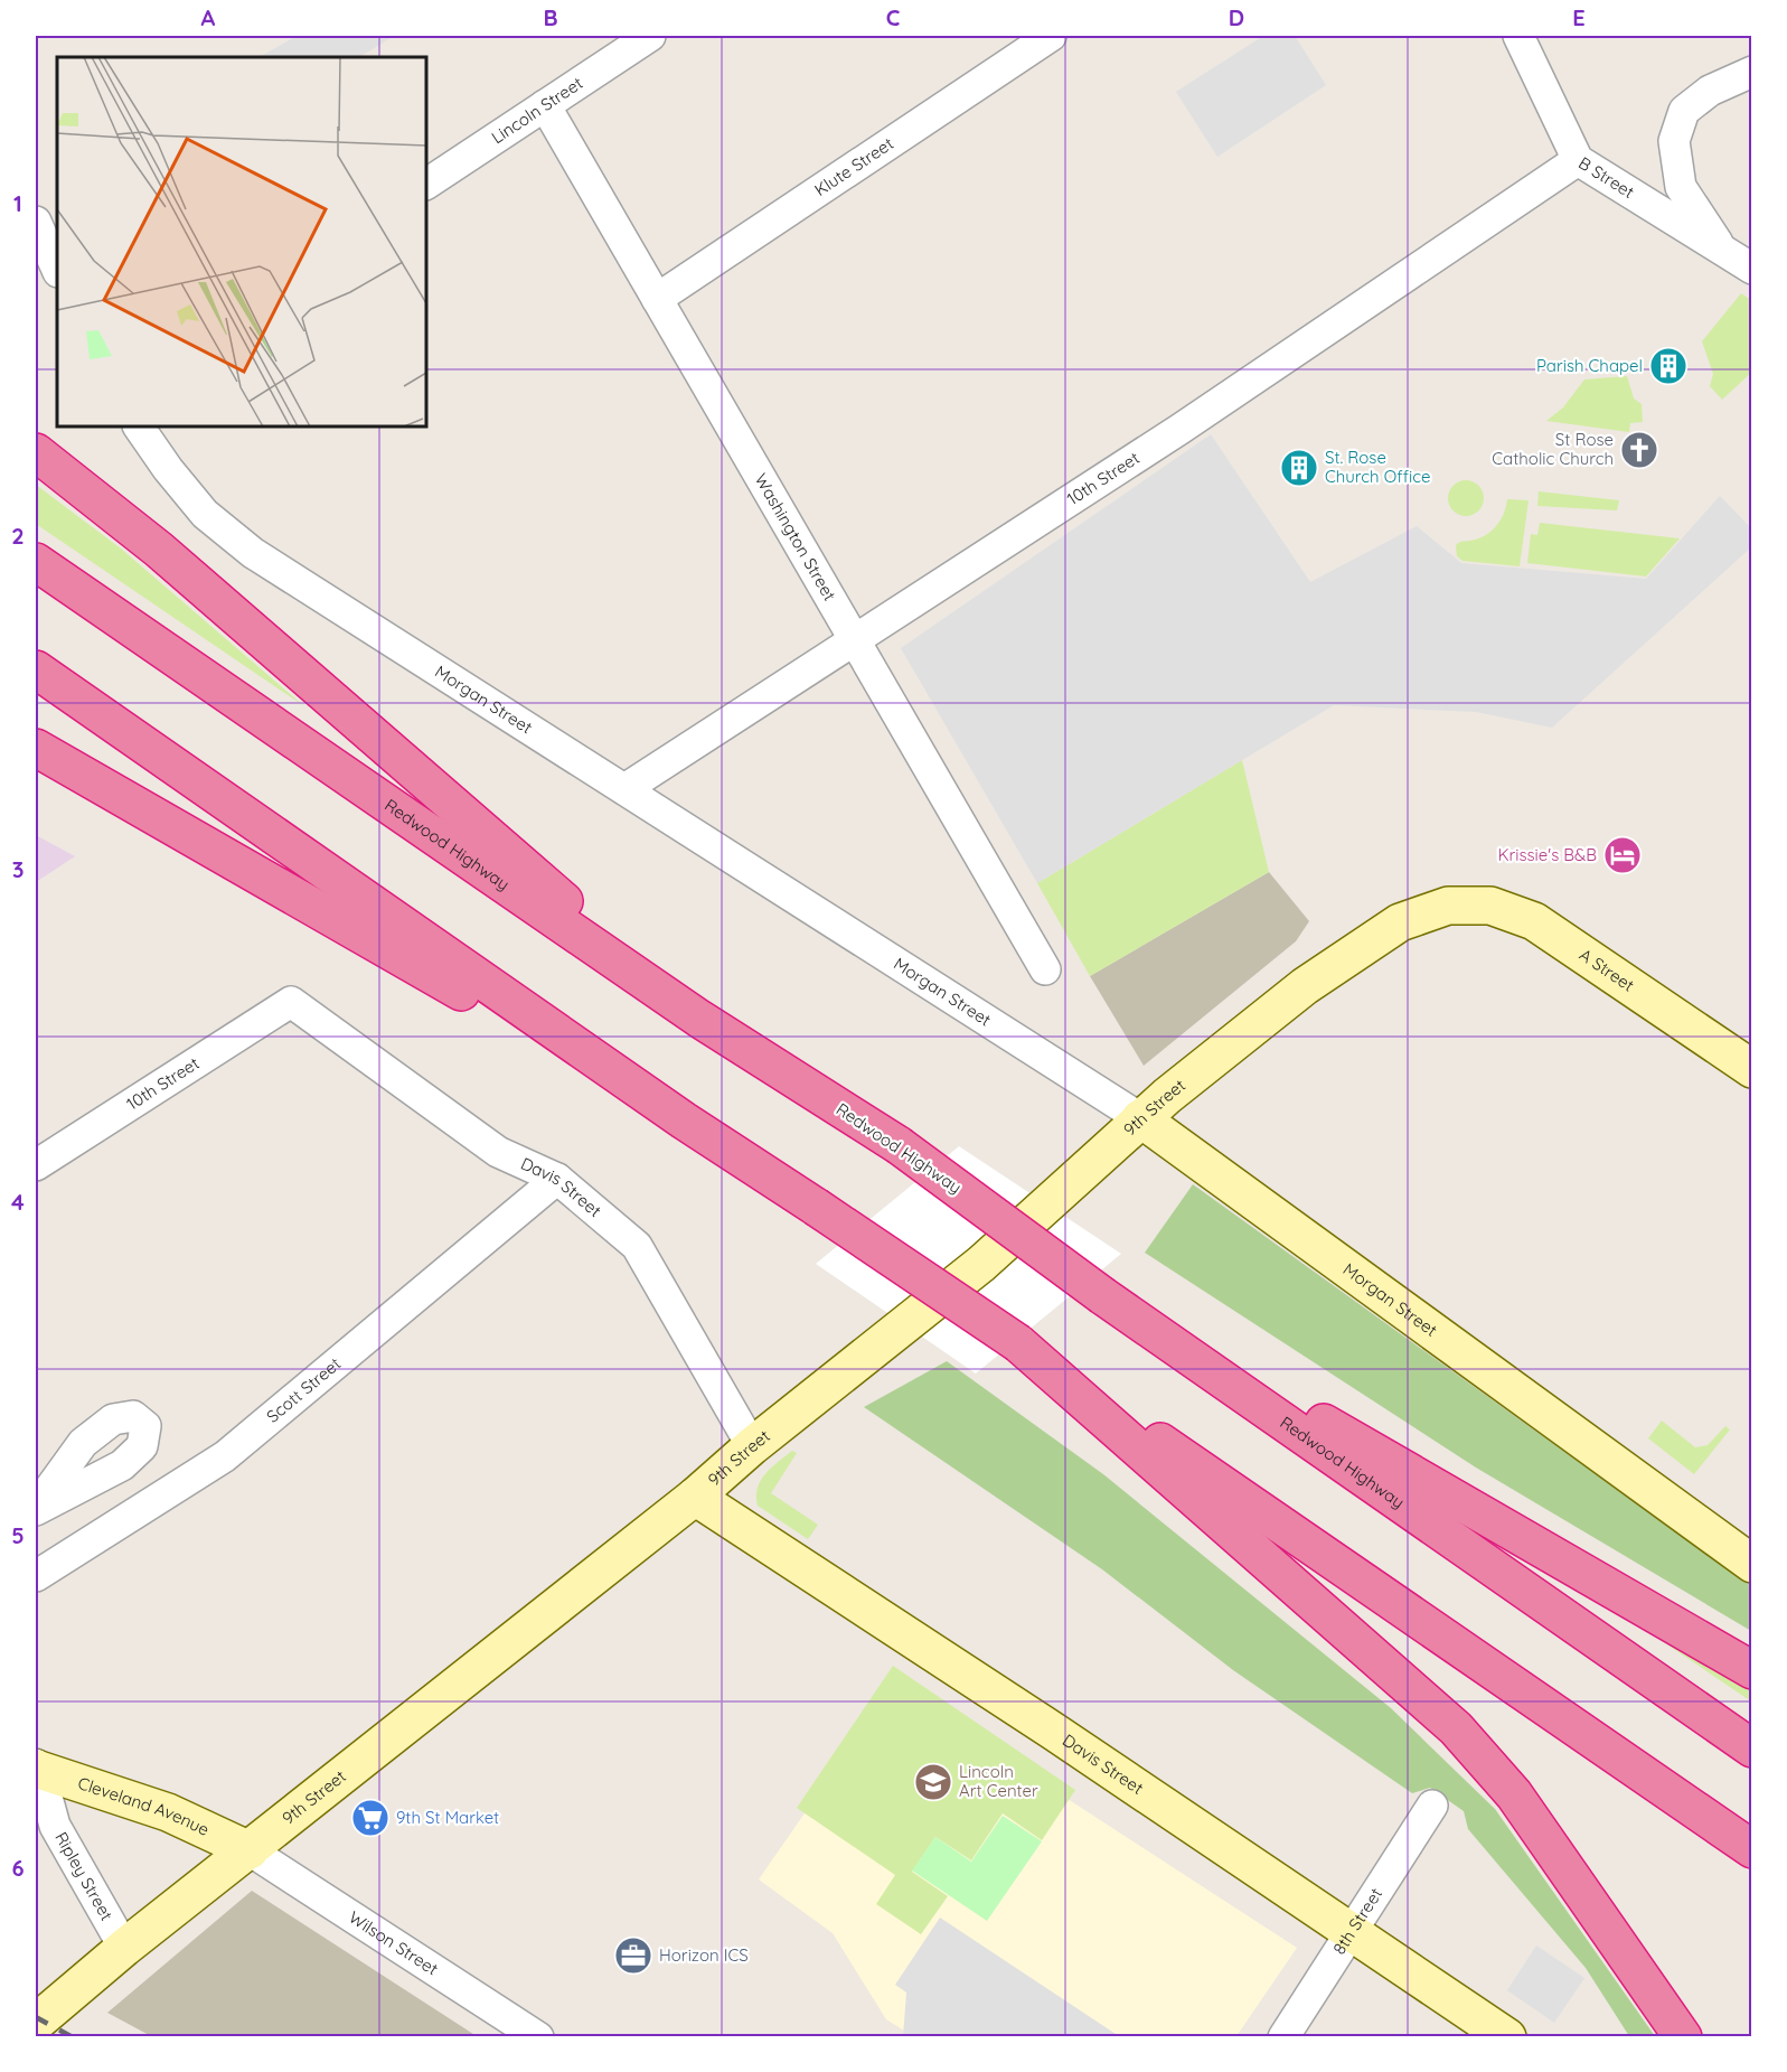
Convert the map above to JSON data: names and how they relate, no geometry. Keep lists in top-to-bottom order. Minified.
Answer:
{"streets":{"highway":["Redwood Highway"],"street":["Lincoln Street","Klute Street","B Street","10th Street","Washington Street","Morgan Street","A Street","9th Street","Davis Street","Scott Street","Cleveland Avenue","Ripley Street","8th Street","Wilson Street"]},"crossings":[["Lincoln Street","Washington Street"],["Klute Street","Washington Street"],["B Street","10th Street"],["10th Street","Washington Street"],["10th Street","Morgan Street"],["10th Street","Davis Street"],["Morgan Street","9th Street"],["A Street","9th Street"],["9th Street","Davis Street"],["9th Street","Cleveland Avenue"],["9th Street","Ripley Street"],["9th Street","Wilson Street"],["Davis Street","Scott Street"],["Davis Street","8th Street"],["Cleveland Avenue","Ripley Street"],["Cleveland Avenue","Wilson Street"]],"places":{"building":["Parish Chapel","St. Rose Church Office"],"church":["St Rose Catholic Church"],"hotel":["Krissie's B&B"],"school or university":["Lincoln Art Center"],"supermarket":["9th St Market"],"office":["Horizon ICS"]},"grid":{"columns":["A","B","C","D","E"],"rows":["1","2","3","4","5","6"]}}
